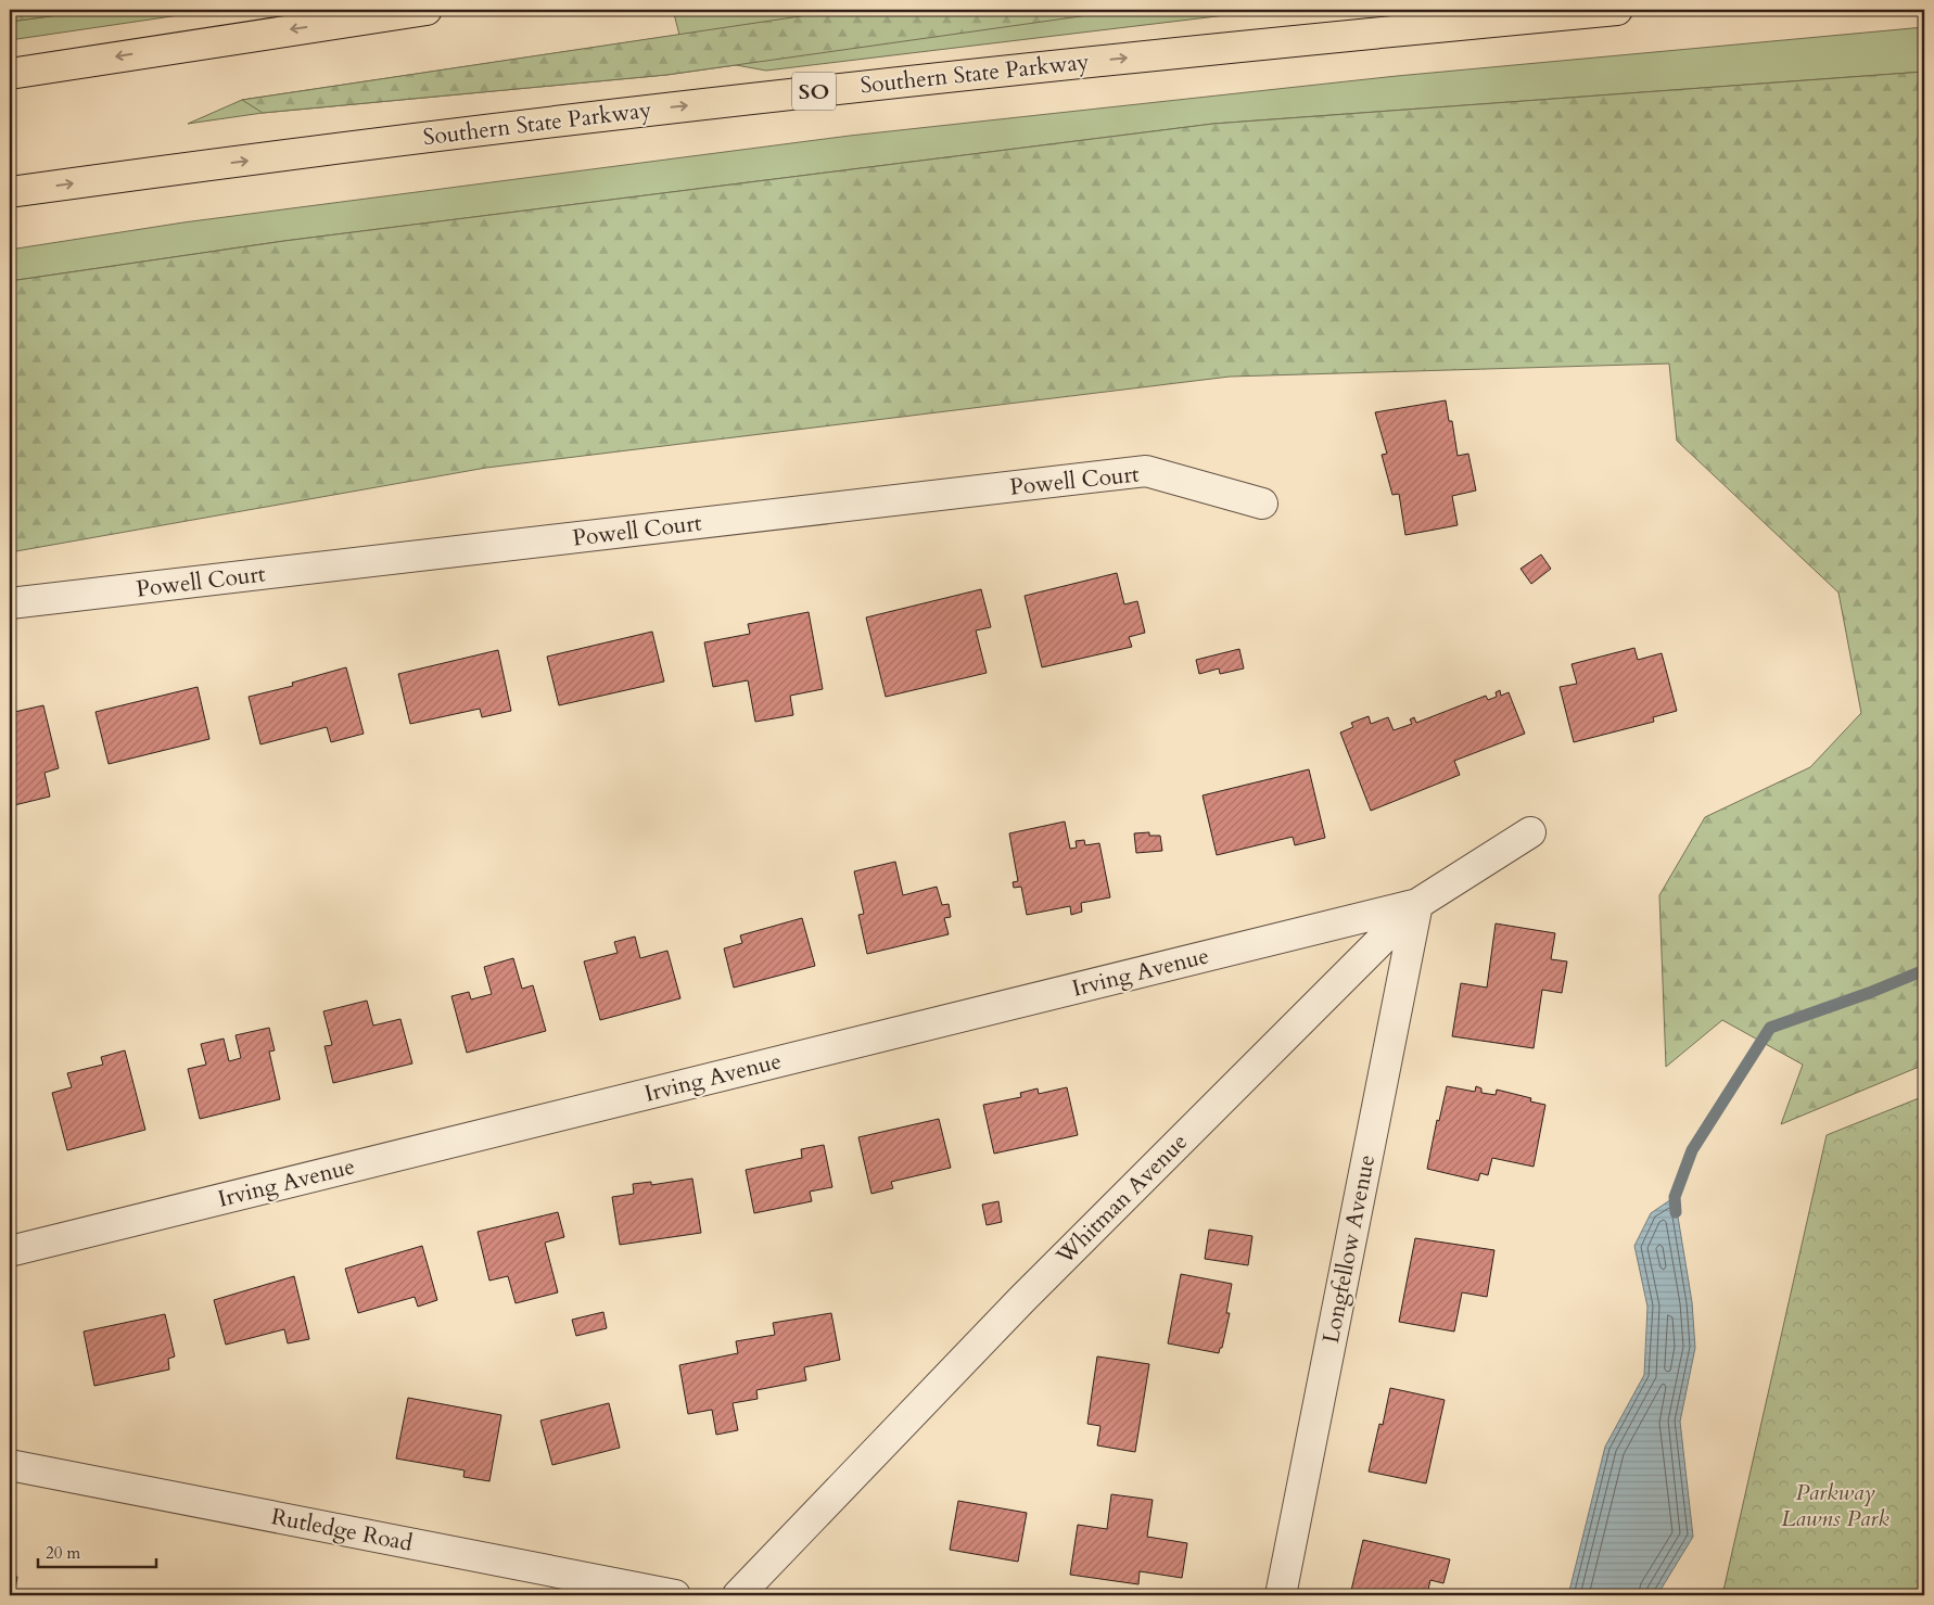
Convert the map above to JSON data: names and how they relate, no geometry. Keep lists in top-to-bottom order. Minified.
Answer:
{"streets":{"highway":["Southern State Parkway","SO"],"street":["Powell Court","Irving Avenue","Whitman Avenue","Longfellow Avenue","Rutledge Road"]},"crossings":[["Irving Avenue","Whitman Avenue"],["Irving Avenue","Longfellow Avenue"],["Whitman Avenue","Longfellow Avenue"]],"one_way":["Southern State Parkway"],"parks":["Parkway Lawns Park"],"scale_bar":"20 m"}
